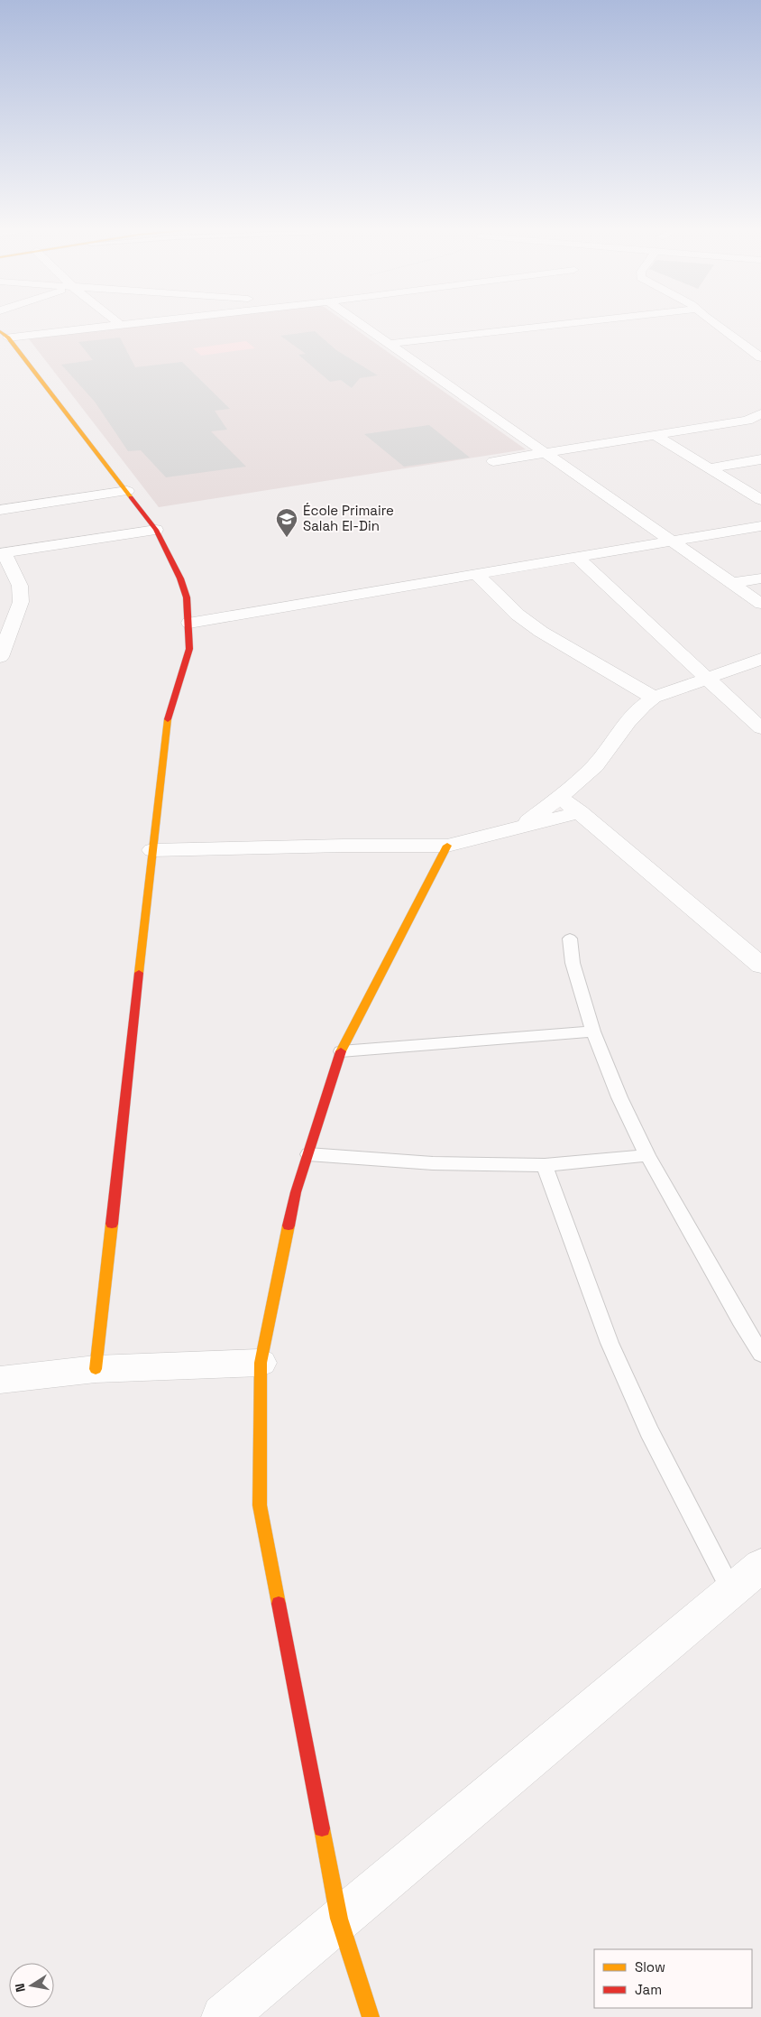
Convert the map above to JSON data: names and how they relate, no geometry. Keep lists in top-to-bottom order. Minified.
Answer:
{"places":{"school or university":["École Primaire Salah El-Din"]},"legend":["Slow","Jam"],"north":"left"}
